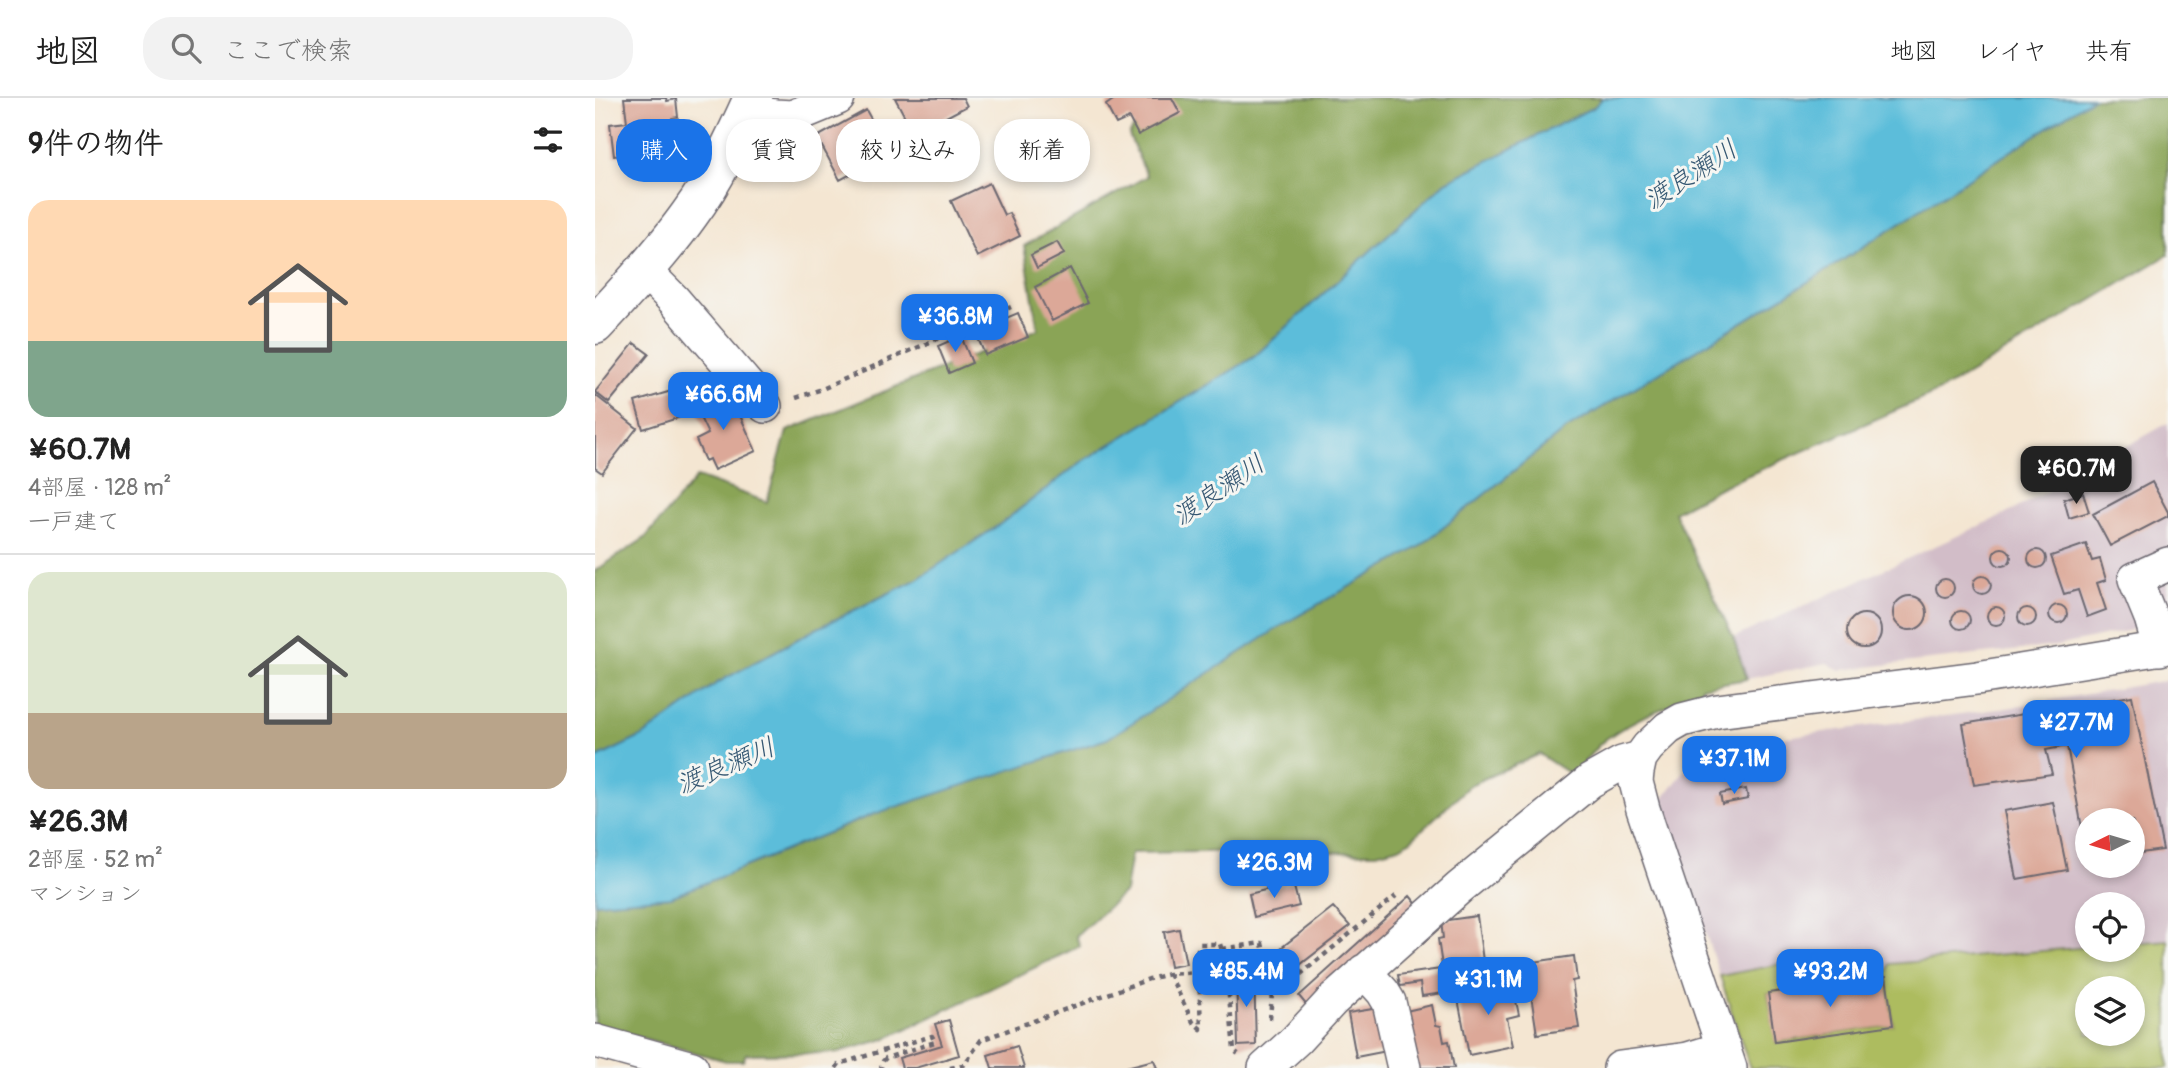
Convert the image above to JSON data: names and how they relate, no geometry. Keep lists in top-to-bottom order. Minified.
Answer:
{"water":["渡良瀬川"],"north":"left","page":{"header":"地図","search":"ここで検索","nav":["地図","レイヤ","共有"],"heading":"9件の物件","chip":["購入","賃貸","絞り込み","新着"],"list":[{"name":"¥60.7M","note":"4部屋 · 128 m² · 一戸建て"},{"name":"¥26.3M","note":"2部屋 · 52 m² · マンション"}],"price":["¥36.8M","¥66.6M","¥60.7M","¥27.7M","¥37.1M","¥26.3M","¥85.4M","¥93.2M","¥31.1M"]}}
